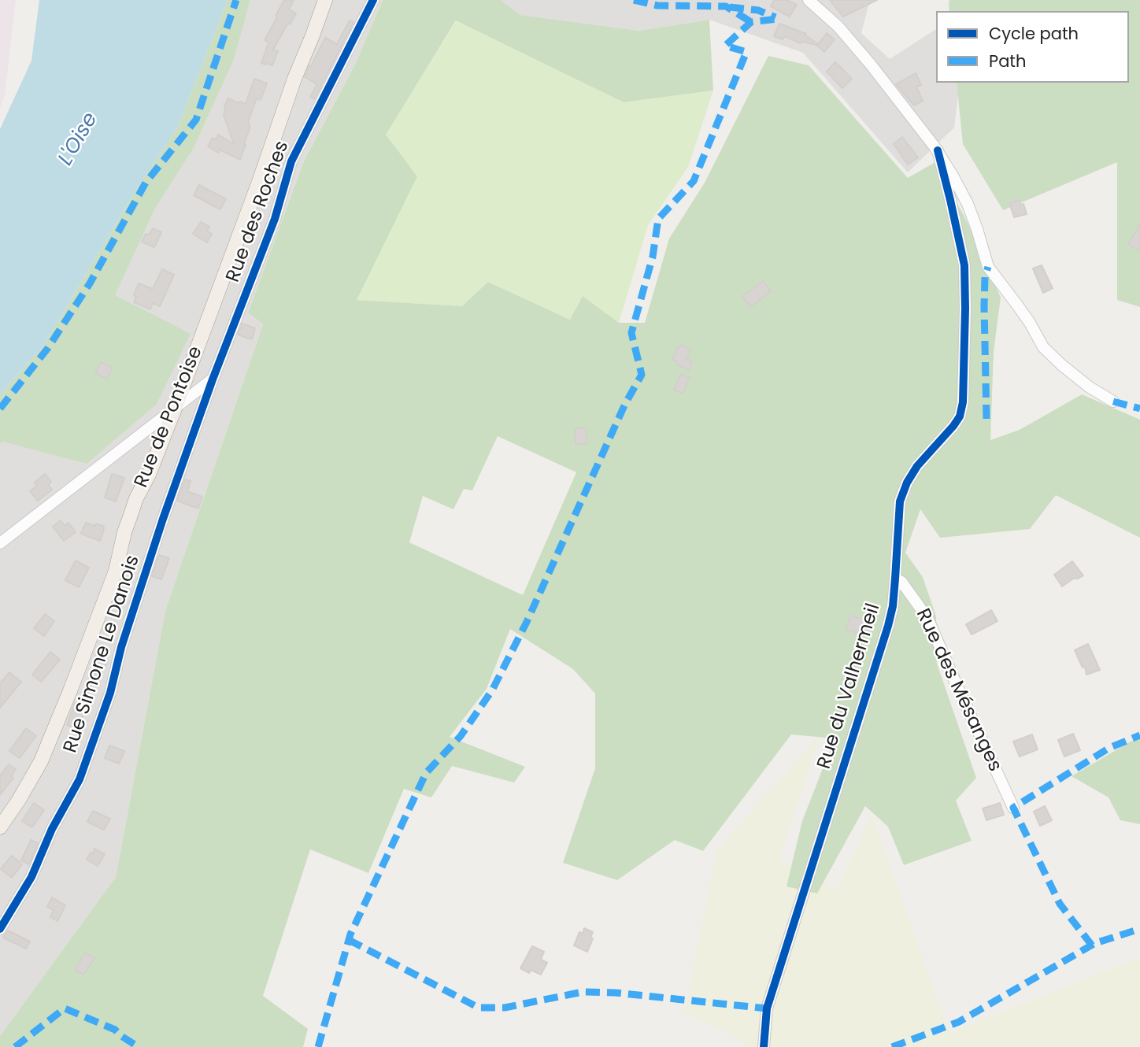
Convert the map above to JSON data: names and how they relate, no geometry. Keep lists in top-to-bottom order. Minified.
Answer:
{"streets":{"main road":["Rue de Pontoise"],"street":["Rue des Roches","Rue Simone Le Danois","Rue du Valhermeil","Rue des Mésanges"]},"crossings":[["Rue des Roches","Rue Simone Le Danois"],["Rue du Valhermeil","Rue des Mésanges"]],"water":["L'Oise"],"legend":["Cycle path","Path"]}
